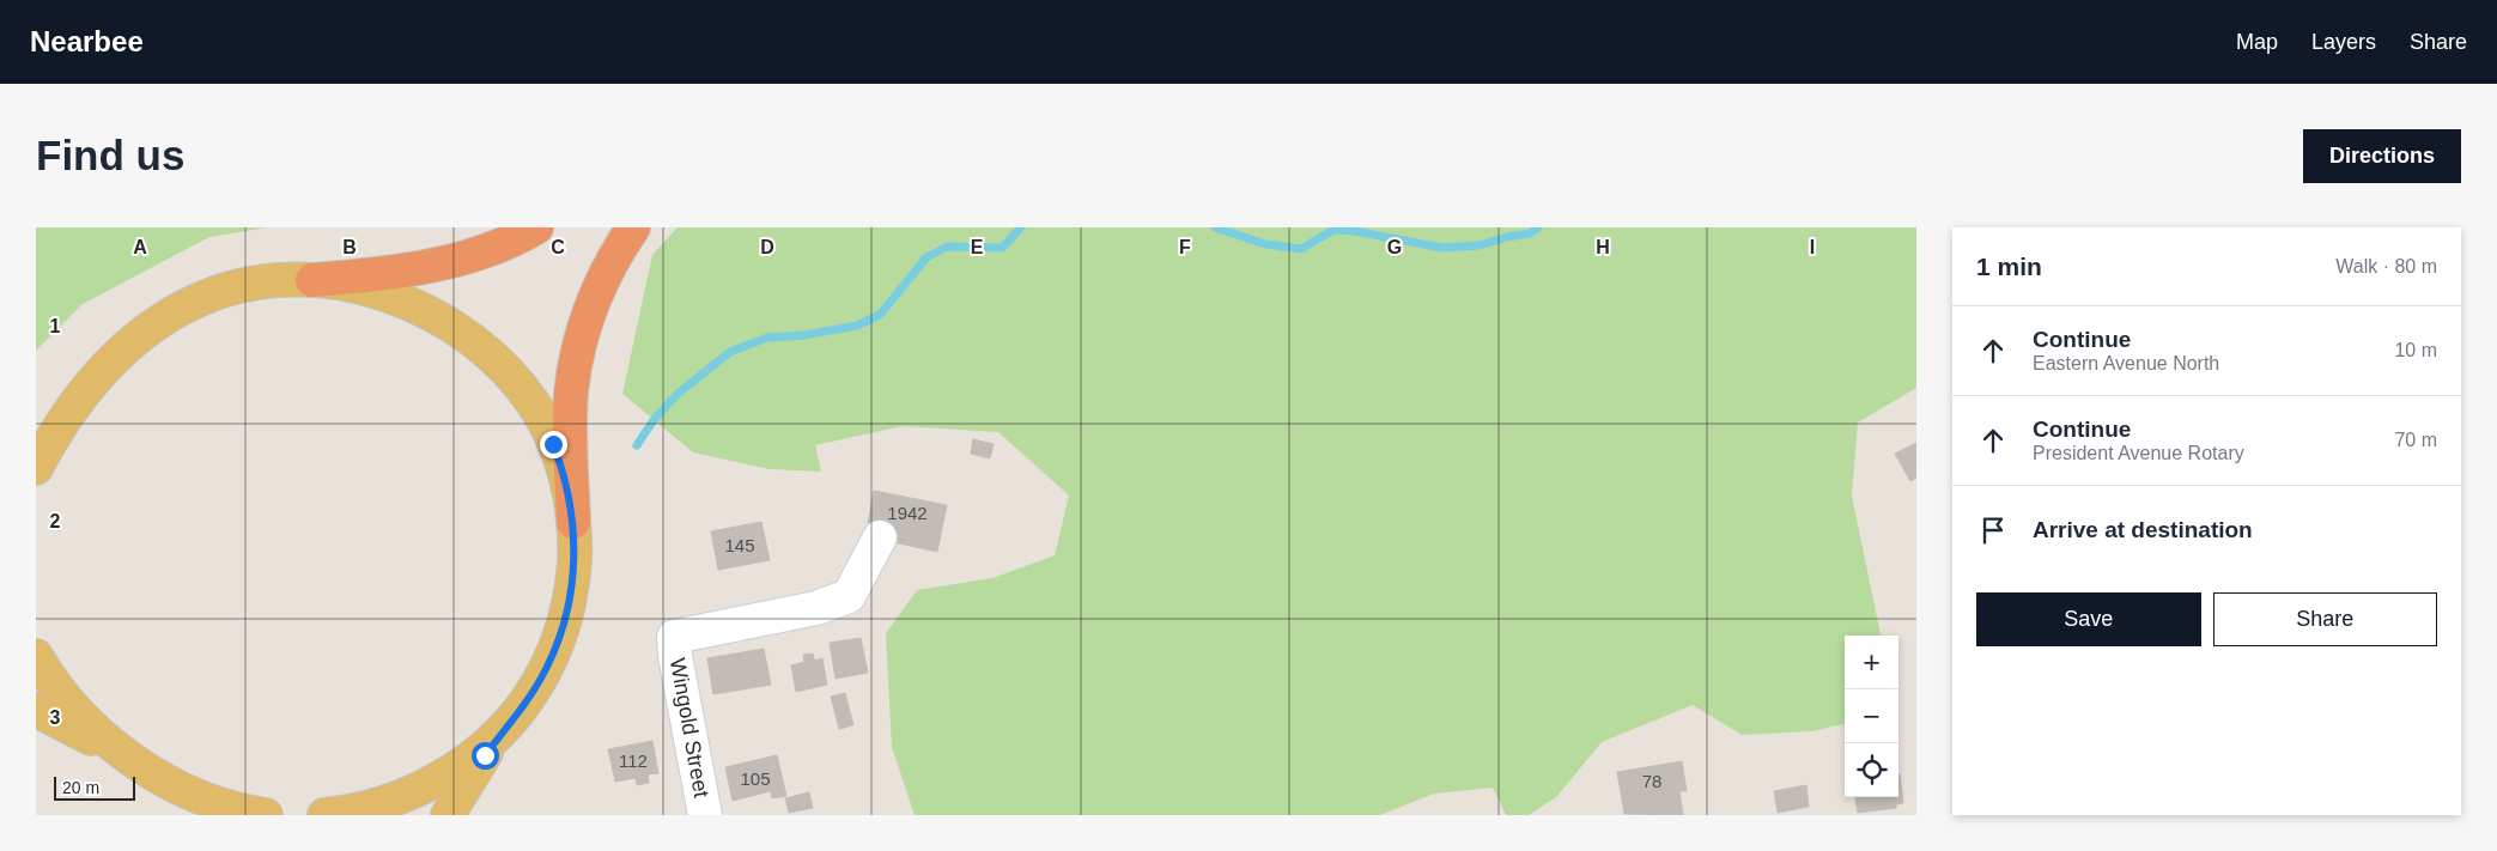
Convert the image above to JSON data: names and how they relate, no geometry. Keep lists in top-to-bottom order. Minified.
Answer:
{"streets":{"street":["Wingold Street"]},"house_numbers":["1942","145","112","105","78"],"scale_bar":"20 m","page":{"header":"Nearbee","nav":["Map","Layers","Share"],"buttons":["Directions",["Save","Share"]],"title":"Find us","heading":["1 min","Walk · 80 m"],"list":[["Continue","Eastern Avenue North","10 m"],["Continue","President Avenue Rotary","70 m"],"Arrive at destination"],"map_buttons":["+","−"],"scale":"20 m"},"grid":{"columns":["A","B","C","D","E","F","G","H","I"],"rows":["1","2","3"]}}
